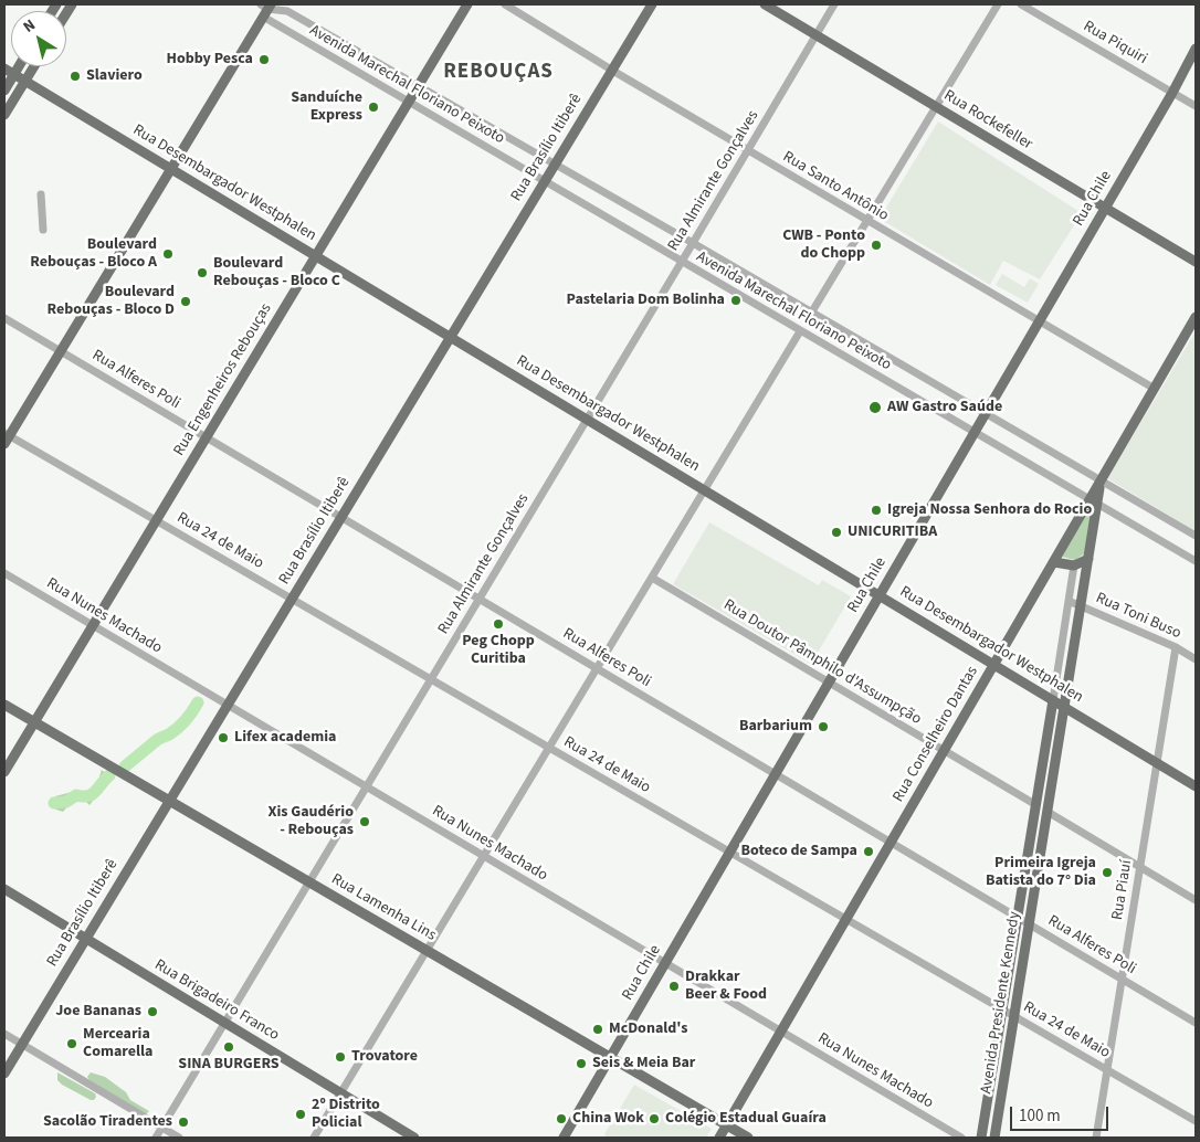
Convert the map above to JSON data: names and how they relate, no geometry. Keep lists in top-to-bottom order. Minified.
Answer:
{"streets":{"main road":["Rua Rockefeller","Rua Brasílio Itiberê","Rua Desembargador Westphalen","Rua Chile","Rua Engenheiros Rebouças","Rua Conselheiro Dantas","Rua Lamenha Lins","Rua Brigadeiro Franco","Avenida Presidente Kennedy"],"street":["Rua Piquiri","Avenida Marechal Floriano Peixoto","Rua Almirante Gonçalves","Rua Santo Antônio","Rua Alferes Poli","Rua 24 de Maio","Rua Nunes Machado","Rua Toni Buso","Rua Doutor Pâmphilo d'Assumpção","Rua Piauí"]},"crossings":[["Rua Piquiri","Rua Chile"],["Avenida Marechal Floriano Peixoto","Rua Brasílio Itiberê"],["Avenida Marechal Floriano Peixoto","Rua Almirante Gonçalves"],["Avenida Marechal Floriano Peixoto","Rua Chile"],["Avenida Marechal Floriano Peixoto","Rua Engenheiros Rebouças"],["Avenida Marechal Floriano Peixoto","Rua Conselheiro Dantas"],["Avenida Marechal Floriano Peixoto","Avenida Presidente Kennedy"],["Rua Rockefeller","Rua Almirante Gonçalves"],["Rua Rockefeller","Rua Chile"],["Rua Brasílio Itiberê","Rua Desembargador Westphalen"],["Rua Brasílio Itiberê","Rua Santo Antônio"],["Rua Brasílio Itiberê","Rua Alferes Poli"],["Rua Brasílio Itiberê","Rua 24 de Maio"],["Rua Brasílio Itiberê","Rua Nunes Machado"],["Rua Brasílio Itiberê","Rua Lamenha Lins"],["Rua Brasílio Itiberê","Rua Brigadeiro Franco"],["Rua Almirante Gonçalves","Rua Desembargador Westphalen"],["Rua Almirante Gonçalves","Rua Santo Antônio"],["Rua Almirante Gonçalves","Rua Alferes Poli"],["Rua Almirante Gonçalves","Rua 24 de Maio"],["Rua Almirante Gonçalves","Rua Nunes Machado"],["Rua Almirante Gonçalves","Rua Lamenha Lins"],["Rua Almirante Gonçalves","Rua Brigadeiro Franco"],["Rua Desembargador Westphalen","Rua Chile"],["Rua Desembargador Westphalen","Rua Engenheiros Rebouças"],["Rua Desembargador Westphalen","Rua Conselheiro Dantas"],["Rua Desembargador Westphalen","Rua Piauí"],["Rua Desembargador Westphalen","Avenida Presidente Kennedy"],["Rua Santo Antônio","Rua Chile"],["Rua Santo Antônio","Rua Conselheiro Dantas"],["Rua Chile","Rua Alferes Poli"],["Rua Chile","Rua 24 de Maio"],["Rua Chile","Rua Nunes Machado"],["Rua Chile","Rua Doutor Pâmphilo d'Assumpção"],["Rua Chile","Rua Lamenha Lins"],["Rua Alferes Poli","Rua Engenheiros Rebouças"],["Rua Alferes Poli","Rua Conselheiro Dantas"],["Rua Alferes Poli","Rua Piauí"],["Rua Alferes Poli","Avenida Presidente Kennedy"],["Rua Engenheiros Rebouças","Rua 24 de Maio"],["Rua Engenheiros Rebouças","Rua Nunes Machado"],["Rua Engenheiros Rebouças","Rua Lamenha Lins"],["Rua 24 de Maio","Rua Conselheiro Dantas"],["Rua 24 de Maio","Rua Piauí"],["Rua 24 de Maio","Avenida Presidente Kennedy"],["Rua Nunes Machado","Rua Conselheiro Dantas"],["Rua Toni Buso","Rua Piauí"],["Rua Toni Buso","Avenida Presidente Kennedy"],["Rua Doutor Pâmphilo d'Assumpção","Rua Conselheiro Dantas"],["Rua Doutor Pâmphilo d'Assumpção","Avenida Presidente Kennedy"],["Rua Conselheiro Dantas","Rua Lamenha Lins"],["Rua Conselheiro Dantas","Avenida Presidente Kennedy"]],"districts":["REBOUÇAS"],"places":["Hobby Pesca","Slaviero","Sanduíche Express","CWB - Ponto do Chopp","Boulevard Rebouças - Bloco A","Boulevard Rebouças - Bloco C","Pastelaria Dom Bolinha","Boulevard Rebouças - Bloco D","AW Gastro Saúde","Igreja Nossa Senhora do Rocio","UNICURITIBA","Peg Chopp Curitiba","Barbarium","Lifex academia","Xis Gaudério - Rebouças","Boteco de Sampa","Primeira Igreja Batista do 7° Dia","Drakkar Beer & Food","Joe Bananas","McDonald's","Mercearia Comarella","SINA BURGERS","Trovatore","Seis & Meia Bar","2º Distrito Policial","China Wok","Colégio Estadual Guaíra","Sacolão Tiradentes"],"scale_bar":"100 m","north":"top left"}
